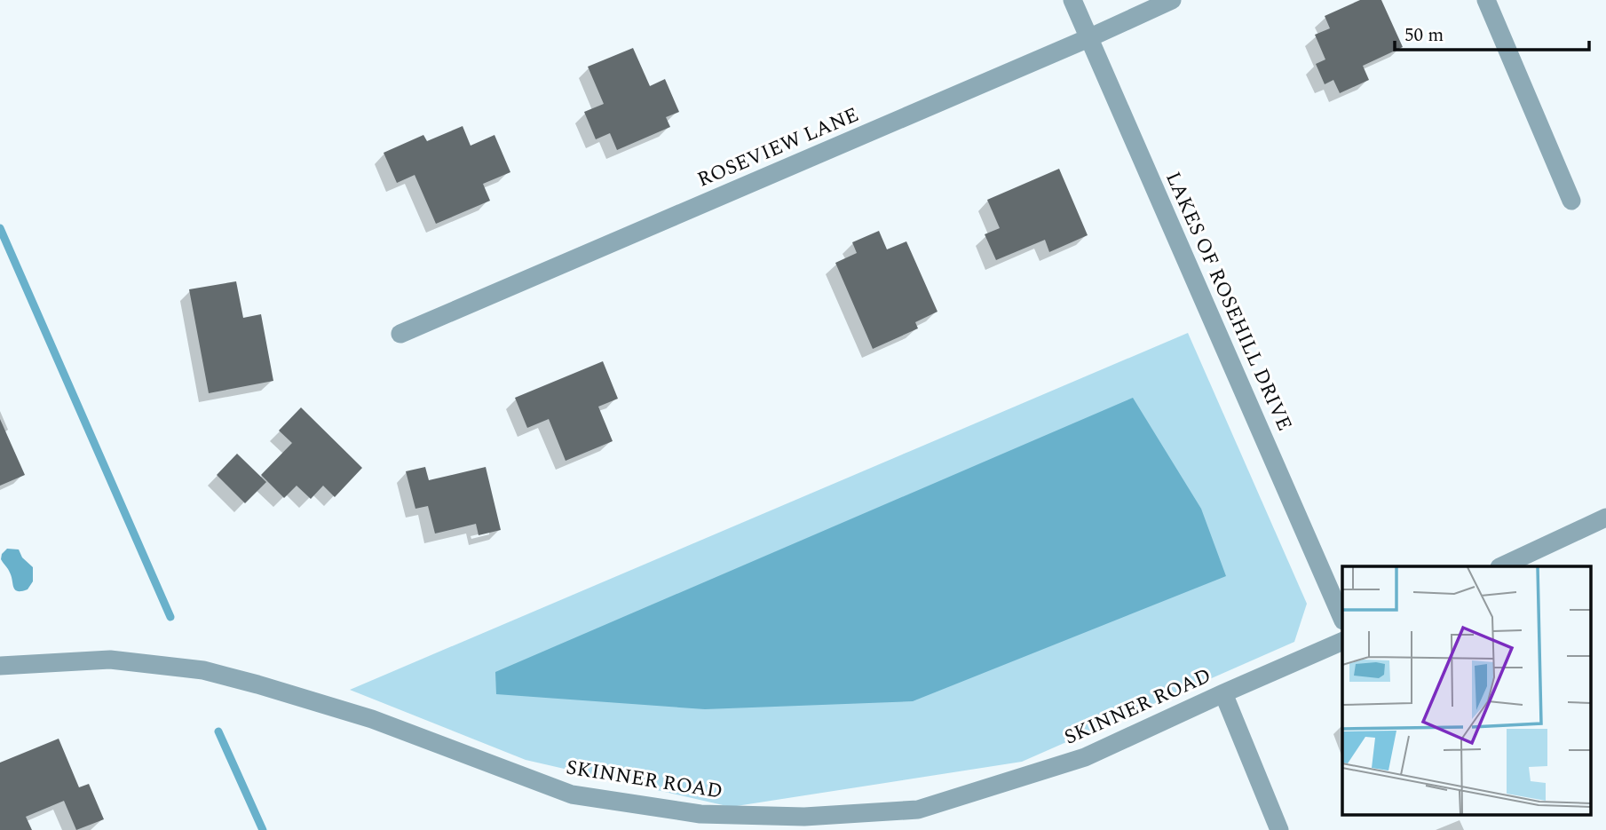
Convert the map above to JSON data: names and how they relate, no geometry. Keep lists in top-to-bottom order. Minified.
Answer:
{"streets":{"street":["ROSEVIEW LANE","LAKES OF ROSEHILL DRIVE","SKINNER ROAD"]},"crossings":[["ROSEVIEW LANE","LAKES OF ROSEHILL DRIVE"]],"scale_bar":"50 m"}
